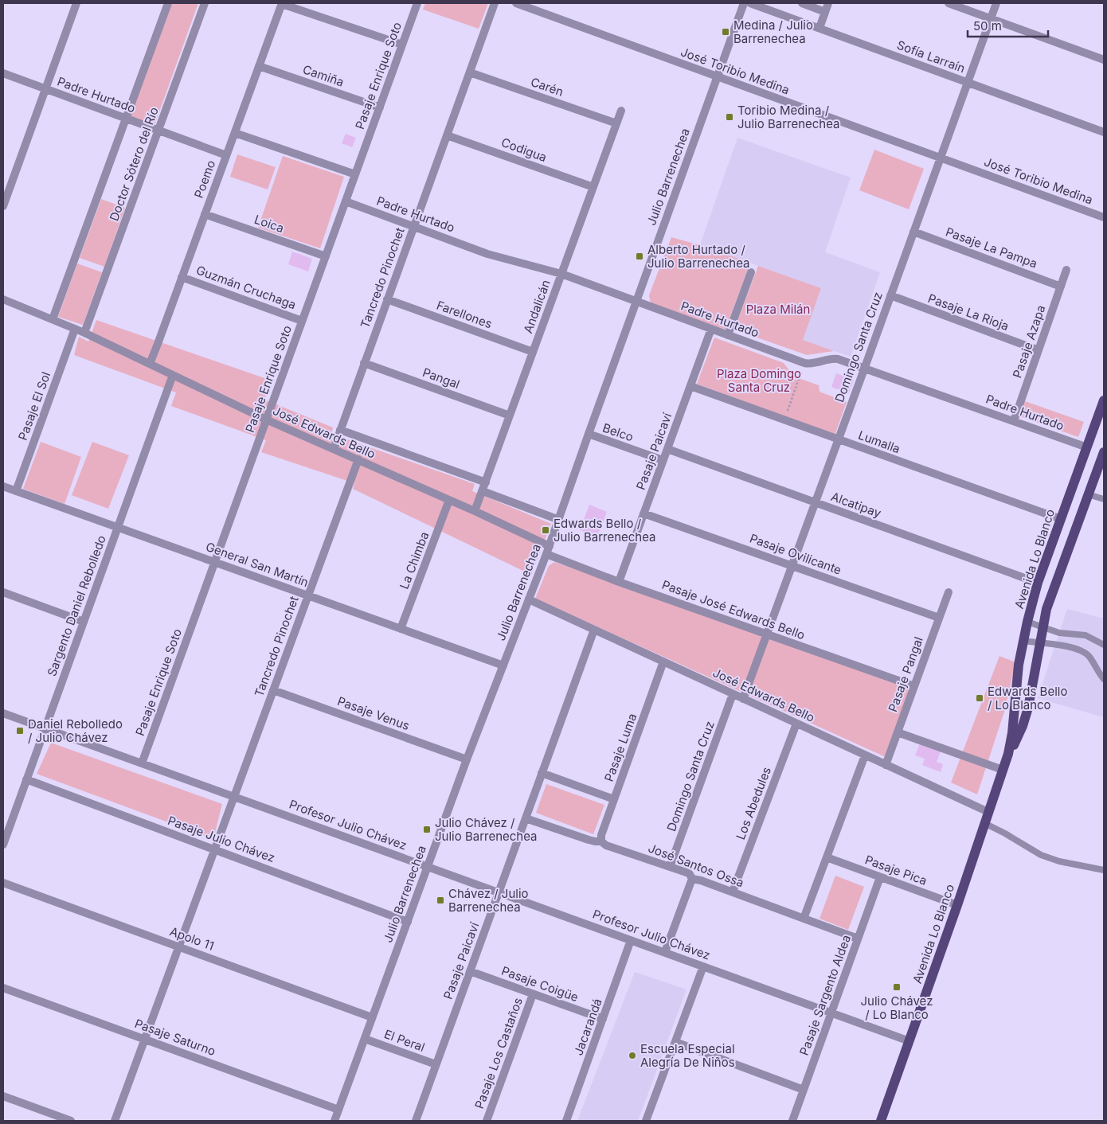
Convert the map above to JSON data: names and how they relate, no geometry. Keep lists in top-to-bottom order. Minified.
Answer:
{"streets":{"main road":["Avenida Lo Blanco"],"street":["Sofía Larraín","José Toribio Medina","Camiña","Pasaje Enrique Soto","Carén","Padre Hurtado","Codigua","Doctor Sótero del Río","Julio Barrenechea","Poemo","Loica","Pasaje La Pampa","Tancredo Pinochet","Guzmán Cruchaga","Andalicán","Pasaje La Rioja","Farellones","Pasaje Azapa","Domingo Santa Cruz","Pangal","Pasaje El Sol","José Edwards Bello","Belco","Lumalla","Pasaje Paicaví","Alcatipay","Pasaje Ovilicante","La Chimba","General San Martín","Sargento Daniel Rebolledo","Pasaje José Edwards Bello","Pasaje Pangal","Pasaje Venus","Pasaje Luma","Los Abedules","Profesor Julio Chávez","Pasaje Julio Chávez","José Santos Ossa","Pasaje Pica","Apolo 11","Pasaje Coigüe","Pasaje Sargento Aldea","Jacarandá","Pasaje Saturno","El Peral","Pasaje Los Castaños"]},"crossings":[["Sofía Larraín","Domingo Santa Cruz"],["José Toribio Medina","Julio Barrenechea"],["José Toribio Medina","Domingo Santa Cruz"],["Camiña","Pasaje Enrique Soto"],["Camiña","Poemo"],["Pasaje Enrique Soto","Padre Hurtado"],["Pasaje Enrique Soto","Loica"],["Pasaje Enrique Soto","Guzmán Cruchaga"],["Pasaje Enrique Soto","José Edwards Bello"],["Pasaje Enrique Soto","General San Martín"],["Pasaje Enrique Soto","Profesor Julio Chávez"],["Carén","Tancredo Pinochet"],["Carén","Andalicán"],["Padre Hurtado","Doctor Sótero del Río"],["Padre Hurtado","Julio Barrenechea"],["Padre Hurtado","Poemo"],["Padre Hurtado","Tancredo Pinochet"],["Padre Hurtado","Andalicán"],["Padre Hurtado","Pasaje Azapa"],["Padre Hurtado","Domingo Santa Cruz"],["Padre Hurtado","Pasaje Paicaví"],["Padre Hurtado","Avenida Lo Blanco"],["Codigua","Tancredo Pinochet"],["Codigua","Andalicán"],["Doctor Sótero del Río","José Edwards Bello"],["Julio Barrenechea","José Edwards Bello"],["Julio Barrenechea","Belco"],["Julio Barrenechea","General San Martín"],["Julio Barrenechea","Pasaje José Edwards Bello"],["Julio Barrenechea","Pasaje Venus"],["Julio Barrenechea","Profesor Julio Chávez"],["Julio Barrenechea","Pasaje Julio Chávez"],["Julio Barrenechea","Apolo 11"],["Julio Barrenechea","Pasaje Saturno"],["Julio Barrenechea","El Peral"],["Poemo","Loica"],["Poemo","Guzmán Cruchaga"],["Poemo","José Edwards Bello"],["Pasaje La Pampa","Pasaje Azapa"],["Pasaje La Pampa","Domingo Santa Cruz"],["Tancredo Pinochet","Farellones"],["Tancredo Pinochet","Pangal"],["Tancredo Pinochet","José Edwards Bello"],["Tancredo Pinochet","General San Martín"],["Tancredo Pinochet","Pasaje Venus"],["Tancredo Pinochet","Profesor Julio Chávez"],["Tancredo Pinochet","Pasaje Julio Chávez"],["Tancredo Pinochet","Apolo 11"],["Tancredo Pinochet","Pasaje Saturno"],["Andalicán","Farellones"],["Andalicán","Pangal"],["Andalicán","José Edwards Bello"],["Pasaje La Rioja","Pasaje Azapa"],["Pasaje La Rioja","Domingo Santa Cruz"],["Domingo Santa Cruz","José Edwards Bello"],["Domingo Santa Cruz","Lumalla"],["Domingo Santa Cruz","Alcatipay"],["Domingo Santa Cruz","Pasaje Ovilicante"],["Domingo Santa Cruz","Pasaje José Edwards Bello"],["Domingo Santa Cruz","José Santos Ossa"],["Pasaje El Sol","José Edwards Bello"],["Pasaje El Sol","General San Martín"],["José Edwards Bello","Pasaje Paicaví"],["José Edwards Bello","Avenida Lo Blanco"],["José Edwards Bello","La Chimba"],["José Edwards Bello","Sargento Daniel Rebolledo"],["José Edwards Bello","Pasaje Pangal"],["José Edwards Bello","Pasaje Luma"],["José Edwards Bello","Los Abedules"],["Belco","Pasaje Paicaví"],["Lumalla","Pasaje Paicaví"],["Lumalla","Avenida Lo Blanco"],["Pasaje Paicaví","Alcatipay"],["Pasaje Paicaví","Pasaje Ovilicante"],["Pasaje Paicaví","Pasaje José Edwards Bello"],["Pasaje Paicaví","Profesor Julio Chávez"],["Pasaje Paicaví","José Santos Ossa"],["Pasaje Paicaví","Pasaje Coigüe"],["Pasaje Paicaví","El Peral"],["Alcatipay","Avenida Lo Blanco"],["Pasaje Ovilicante","Pasaje Pangal"],["Avenida Lo Blanco","Profesor Julio Chávez"],["Avenida Lo Blanco","Pasaje Pica"],["La Chimba","General San Martín"],["General San Martín","Sargento Daniel Rebolledo"],["Sargento Daniel Rebolledo","Profesor Julio Chávez"],["Sargento Daniel Rebolledo","Pasaje Julio Chávez"],["Pasaje José Edwards Bello","Pasaje Pangal"],["Pasaje Luma","José Santos Ossa"],["Los Abedules","José Santos Ossa"],["Profesor Julio Chávez","Pasaje Sargento Aldea"],["Profesor Julio Chávez","Jacarandá"],["José Santos Ossa","Pasaje Sargento Aldea"],["Pasaje Pica","Pasaje Sargento Aldea"],["Pasaje Coigüe","Jacarandá"],["Pasaje Coigüe","Pasaje Los Castaños"]],"parks":["Plaza Milán","Plaza Domingo Santa Cruz"],"places":{"transit":["Medina / Julio Barrenechea","Toribio Medina / Julio Barrenechea","Alberto Hurtado / Julio Barrenechea","Edwards Bello / Julio Barrenechea","Edwards Bello / Lo Blanco","Daniel Rebolledo / Julio Chávez","Julio Chávez / Julio Barrenechea","Chávez / Julio Barrenechea","Julio Chávez / Lo Blanco"],"other":["Escuela Especial Alegría De Niños"]},"scale_bar":"50 m"}
